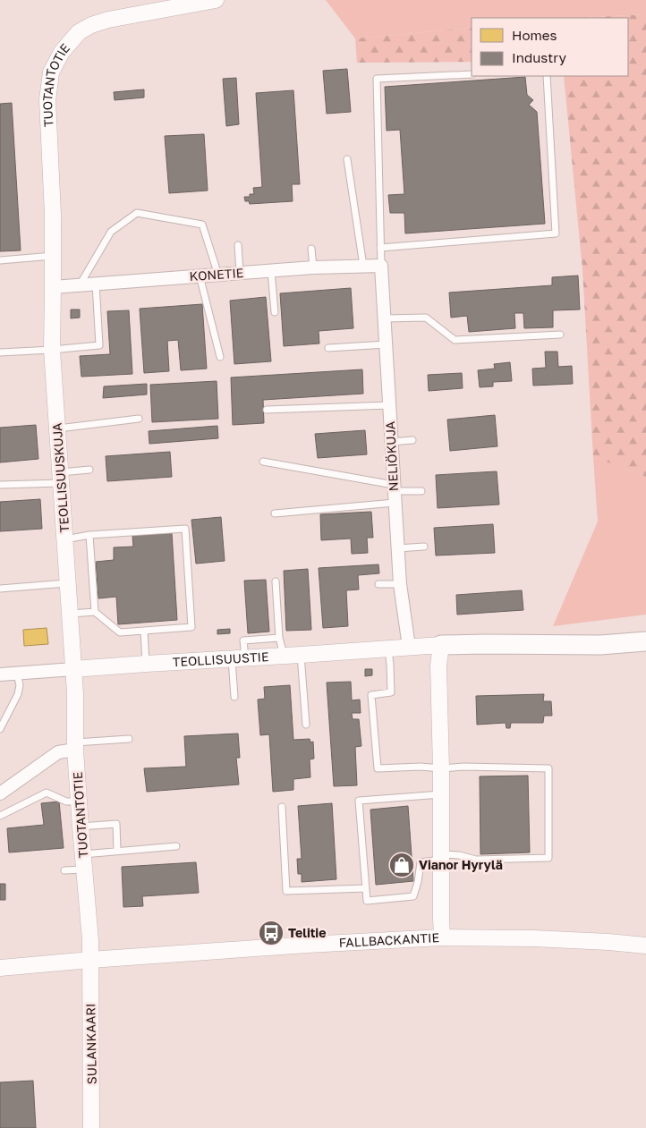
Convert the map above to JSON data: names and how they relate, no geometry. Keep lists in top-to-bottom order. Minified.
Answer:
{"streets":{"street":["TUOTANTOTIE","KONETIE","NELIÖKUJA","TEOLLISUUSKUJA","TEOLLISUUSTIE","FALLBACKANTIE","SULANKAARI"]},"crossings":[["TUOTANTOTIE","KONETIE"],["TUOTANTOTIE","TEOLLISUUSKUJA"],["TUOTANTOTIE","TEOLLISUUSTIE"],["TUOTANTOTIE","FALLBACKANTIE"],["TUOTANTOTIE","SULANKAARI"],["KONETIE","NELIÖKUJA"],["KONETIE","TEOLLISUUSKUJA"],["NELIÖKUJA","TEOLLISUUSTIE"],["TEOLLISUUSKUJA","TEOLLISUUSTIE"],["FALLBACKANTIE","SULANKAARI"]],"places":{"shop":["Vianor Hyrylä"],"bus stop":["Telitie"]},"legend":["Homes","Industry"]}
